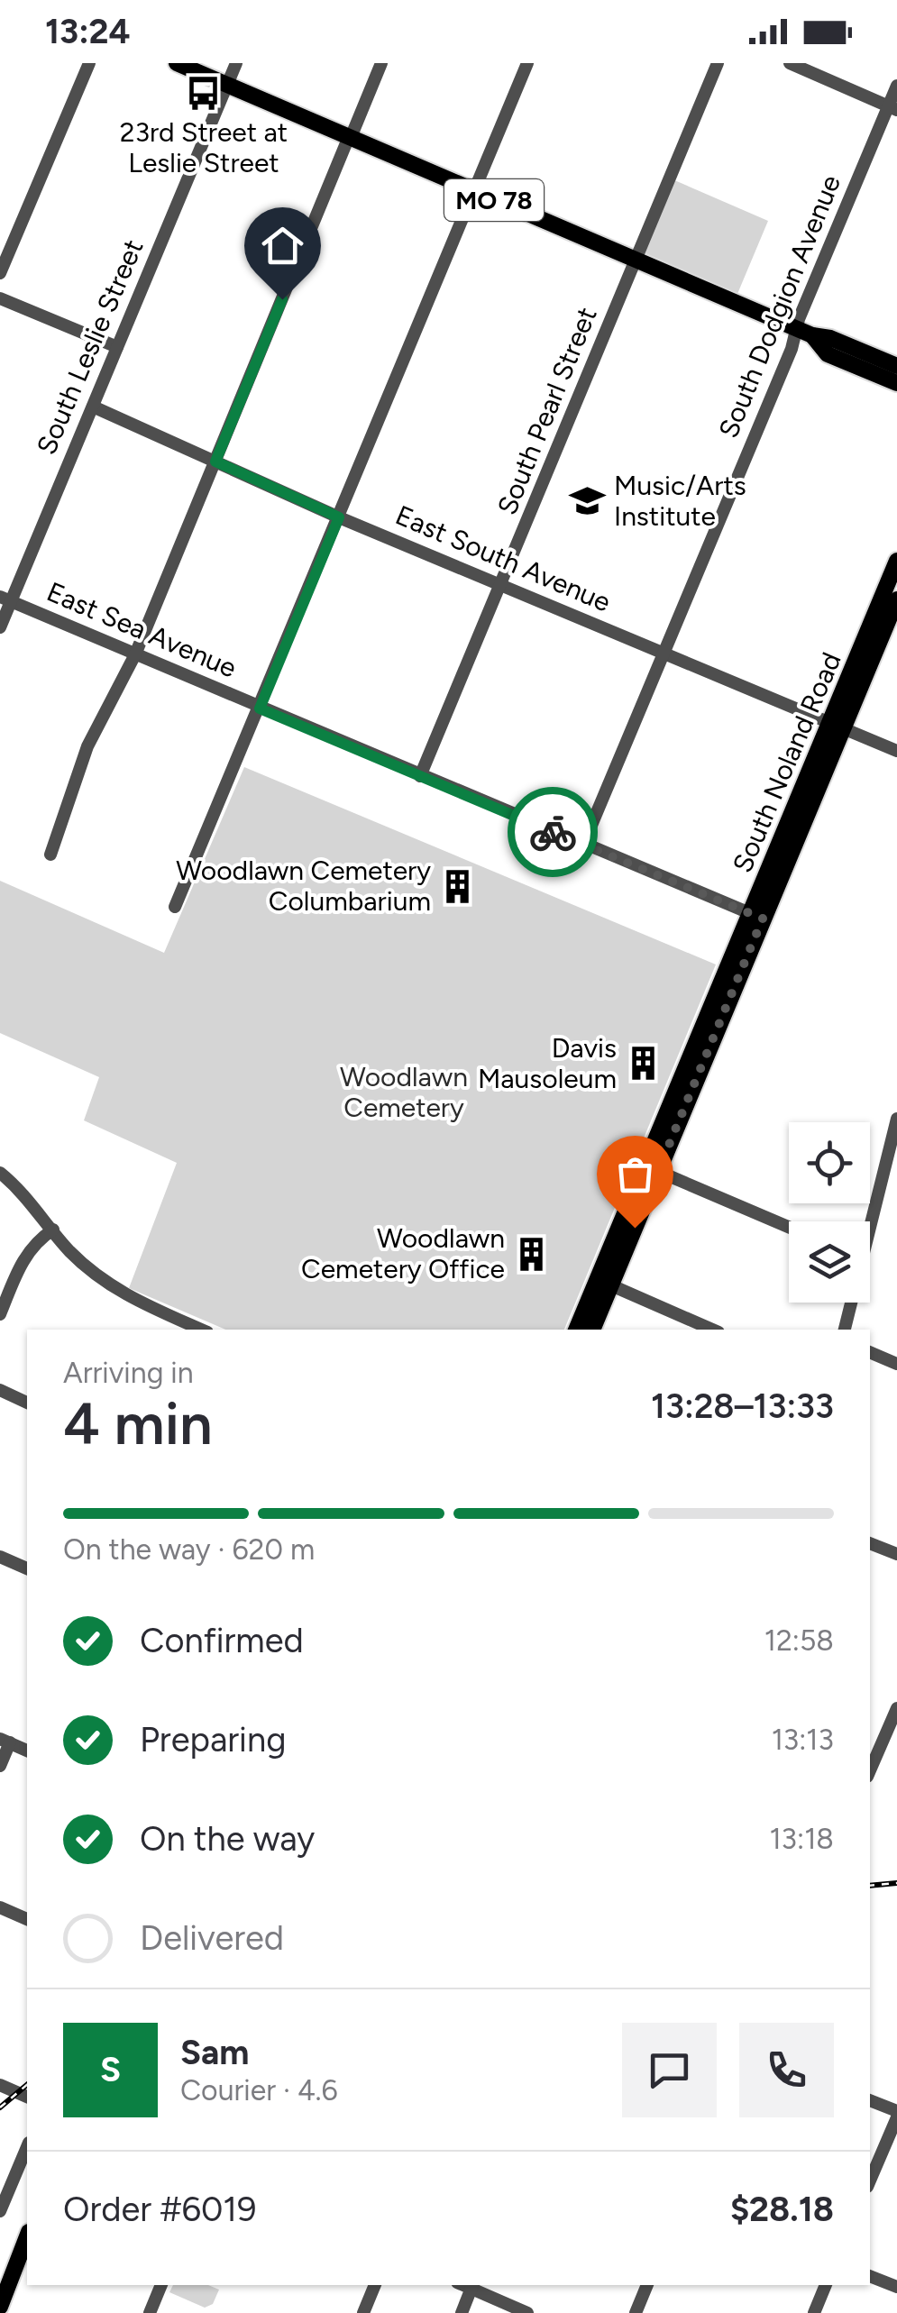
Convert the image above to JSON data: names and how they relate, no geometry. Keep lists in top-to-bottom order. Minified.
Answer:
{"streets":{"main road":["MO 78","South Noland Road"],"street":["South Dodgion Avenue","South Leslie Street","South Pearl Street","East South Avenue","East Sea Avenue"]},"crossings":[["MO 78","South Dodgion Avenue"],["MO 78","South Leslie Street"],["MO 78","South Pearl Street"],["South Dodgion Avenue","East South Avenue"],["South Dodgion Avenue","East Sea Avenue"],["South Leslie Street","East South Avenue"],["South Leslie Street","East Sea Avenue"],["South Pearl Street","East South Avenue"],["South Pearl Street","East Sea Avenue"],["East South Avenue","South Noland Road"],["East Sea Avenue","South Noland Road"]],"parks":["Woodlawn Cemetery"],"places":{"bus stop":["23rd Street at Leslie Street"],"school or university":["Music/Arts Institute"],"building":["Woodlawn Cemetery Columbarium","Davis Mausoleum","Woodlawn Cemetery Office"]},"page":{"status":"13:24","heading":["4 min","Arriving in","13:28–13:33"],"panel":["Sam","Courier · 4.6","Order #6019","$28.18"],"bar":"On the way · 620 m","list":[["Confirmed","12:58"],["Preparing","13:13"],["On the way","13:18"],"Delivered"],"round":"S"}}
